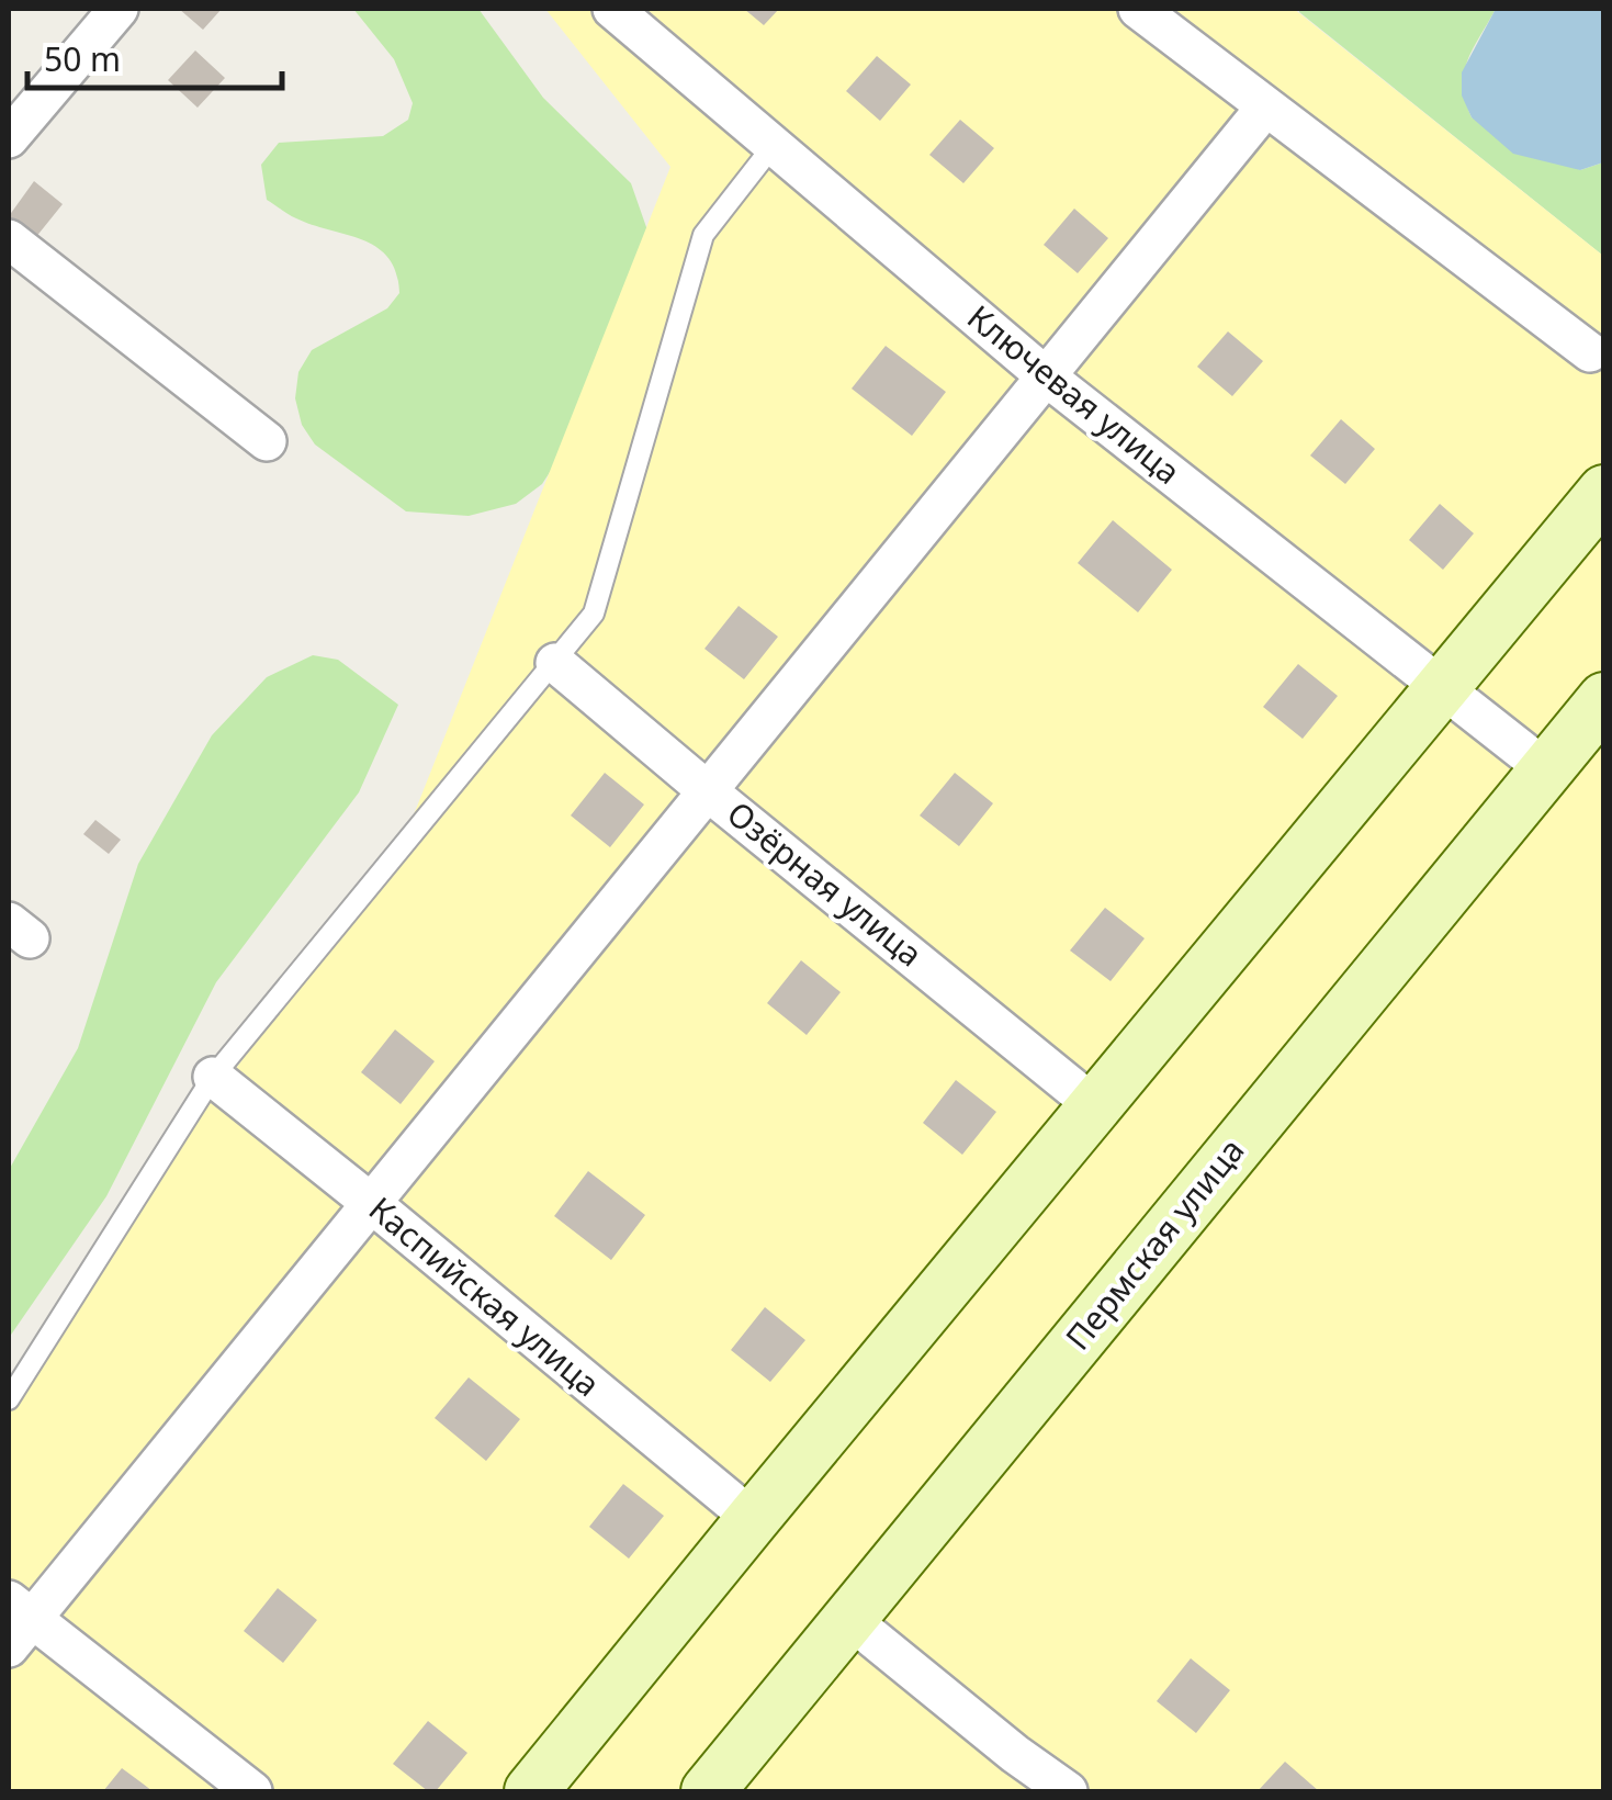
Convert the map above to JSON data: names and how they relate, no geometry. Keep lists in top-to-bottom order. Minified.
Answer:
{"streets":{"street":["Ключевая улица","Озёрная улица","Пермская улица","Каспийская улица"]},"crossings":[["Ключевая улица","Пермская улица"]],"scale_bar":"50 m"}
